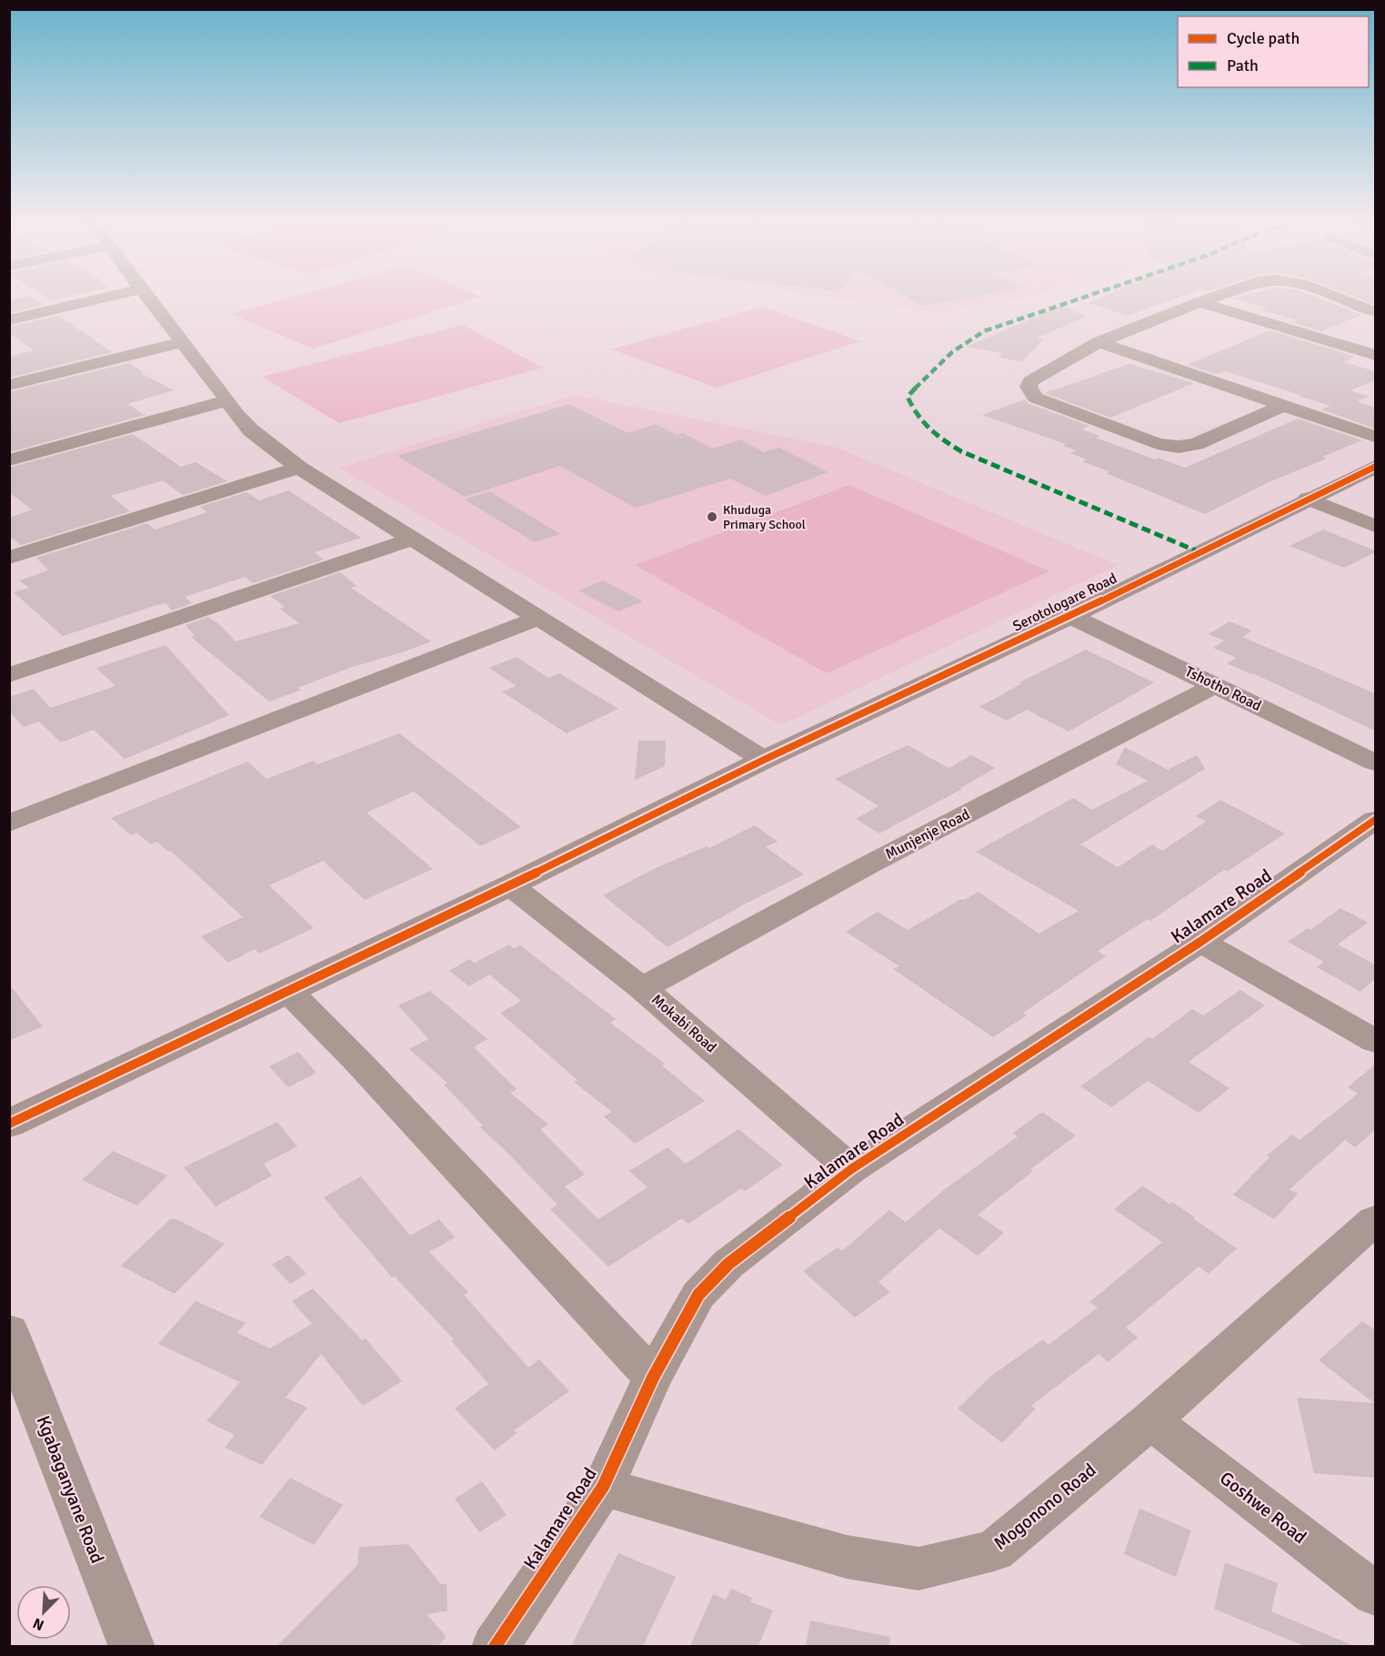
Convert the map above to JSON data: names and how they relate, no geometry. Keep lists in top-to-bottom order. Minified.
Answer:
{"streets":{"street":["Serotologare Road","Tshotho Road","Munjenje Road","Kalamare Road","Mokabi Road","Kgabaganyane Road","Mogonono Road","Goshwe Road"]},"crossings":[["Serotologare Road","Tshotho Road"],["Serotologare Road","Mokabi Road"],["Tshotho Road","Munjenje Road"],["Munjenje Road","Mokabi Road"],["Kalamare Road","Mokabi Road"],["Kalamare Road","Mogonono Road"],["Mogonono Road","Goshwe Road"]],"places":["Khuduga Primary School"],"legend":["Cycle path","Path"],"north":"bottom left"}
